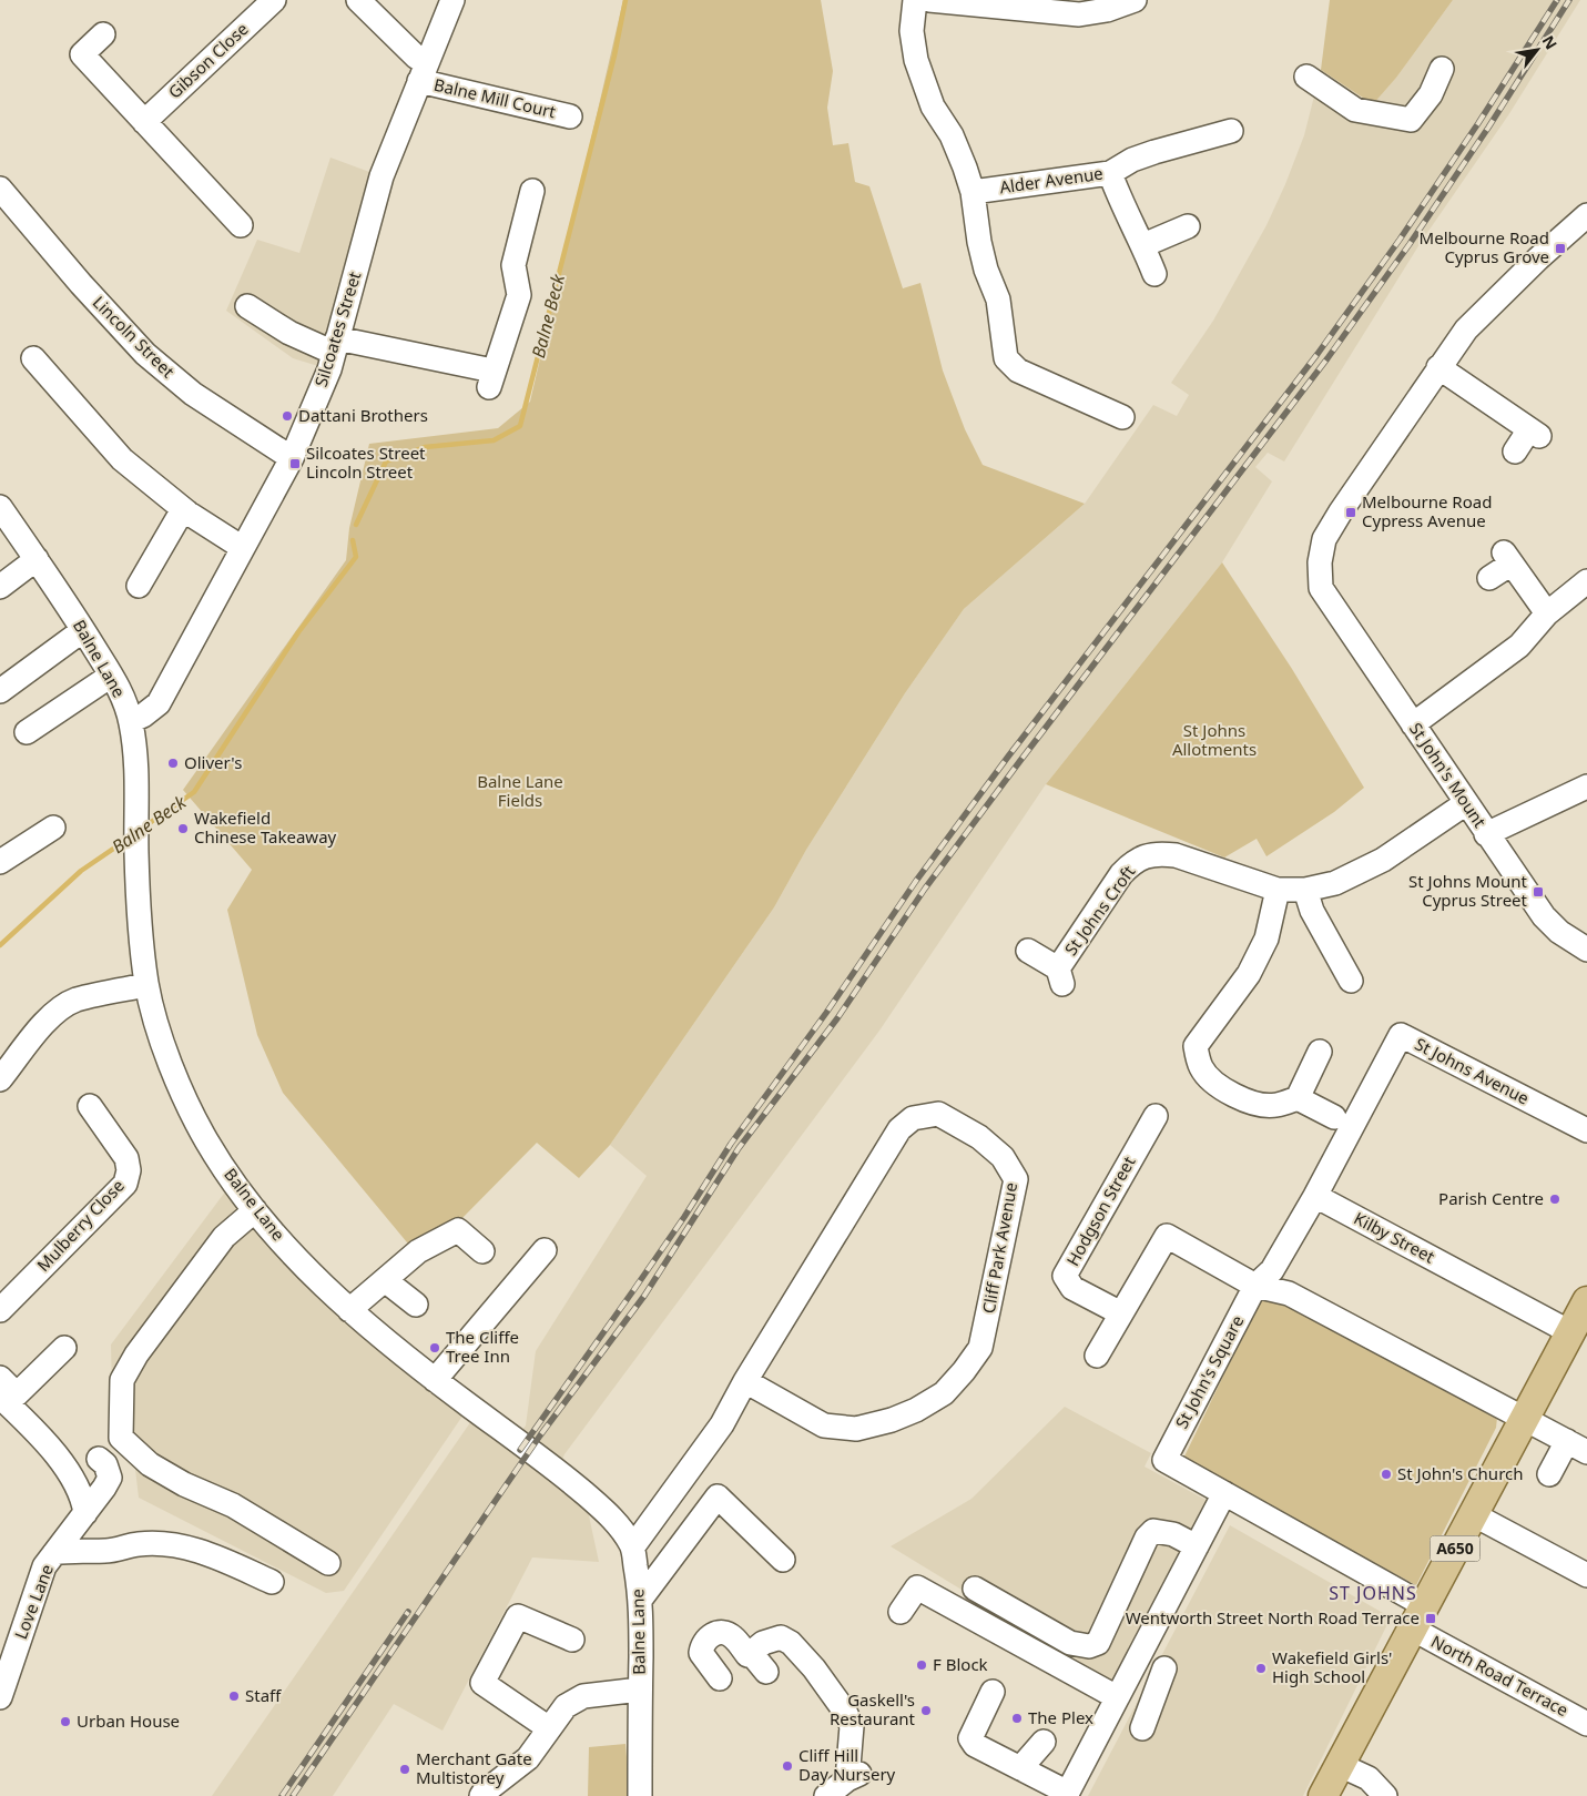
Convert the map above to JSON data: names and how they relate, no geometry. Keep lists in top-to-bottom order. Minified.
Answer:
{"streets":{"main road":["A650"],"street":["Gibson Close","Balne Mill Court","Alder Avenue","Silcoates Street","Lincoln Street","Balne Lane","St John's Mount","St Johns Croft","St Johns Avenue","Hodgson Street","Mulberry Close","Kilby Street","Cliff Park Avenue","St John's Square","Love Lane","North Road Terrace"]},"crossings":[["Balne Mill Court","Silcoates Street"],["Silcoates Street","Lincoln Street"],["Silcoates Street","Balne Lane"],["Balne Lane","Cliff Park Avenue"],["St John's Mount","St Johns Croft"],["St Johns Avenue","Kilby Street"],["Kilby Street","A650"],["St John's Square","A650"],["St John's Square","North Road Terrace"],["A650","North Road Terrace"]],"districts":["ST JOHNS"],"water":["Balne Beck"],"parks":["St Johns Allotments","Balne Lane Fields"],"places":{"transit":["Melbourne Road Cyprus Grove","Silcoates Street Lincoln Street","Melbourne Road Cypress Avenue","St Johns Mount Cyprus Street","Wentworth Street North Road Terrace"],"other":["Dattani Brothers","Oliver's","Wakefield Chinese Takeaway","Parish Centre","The Cliffe Tree Inn","St John's Church","F Block","Wakefield Girls' High School","Staff","Gaskell's Restaurant","The Plex","Urban House","Cliff Hill Day Nursery","Merchant Gate Multistorey"]},"north":"top right"}
